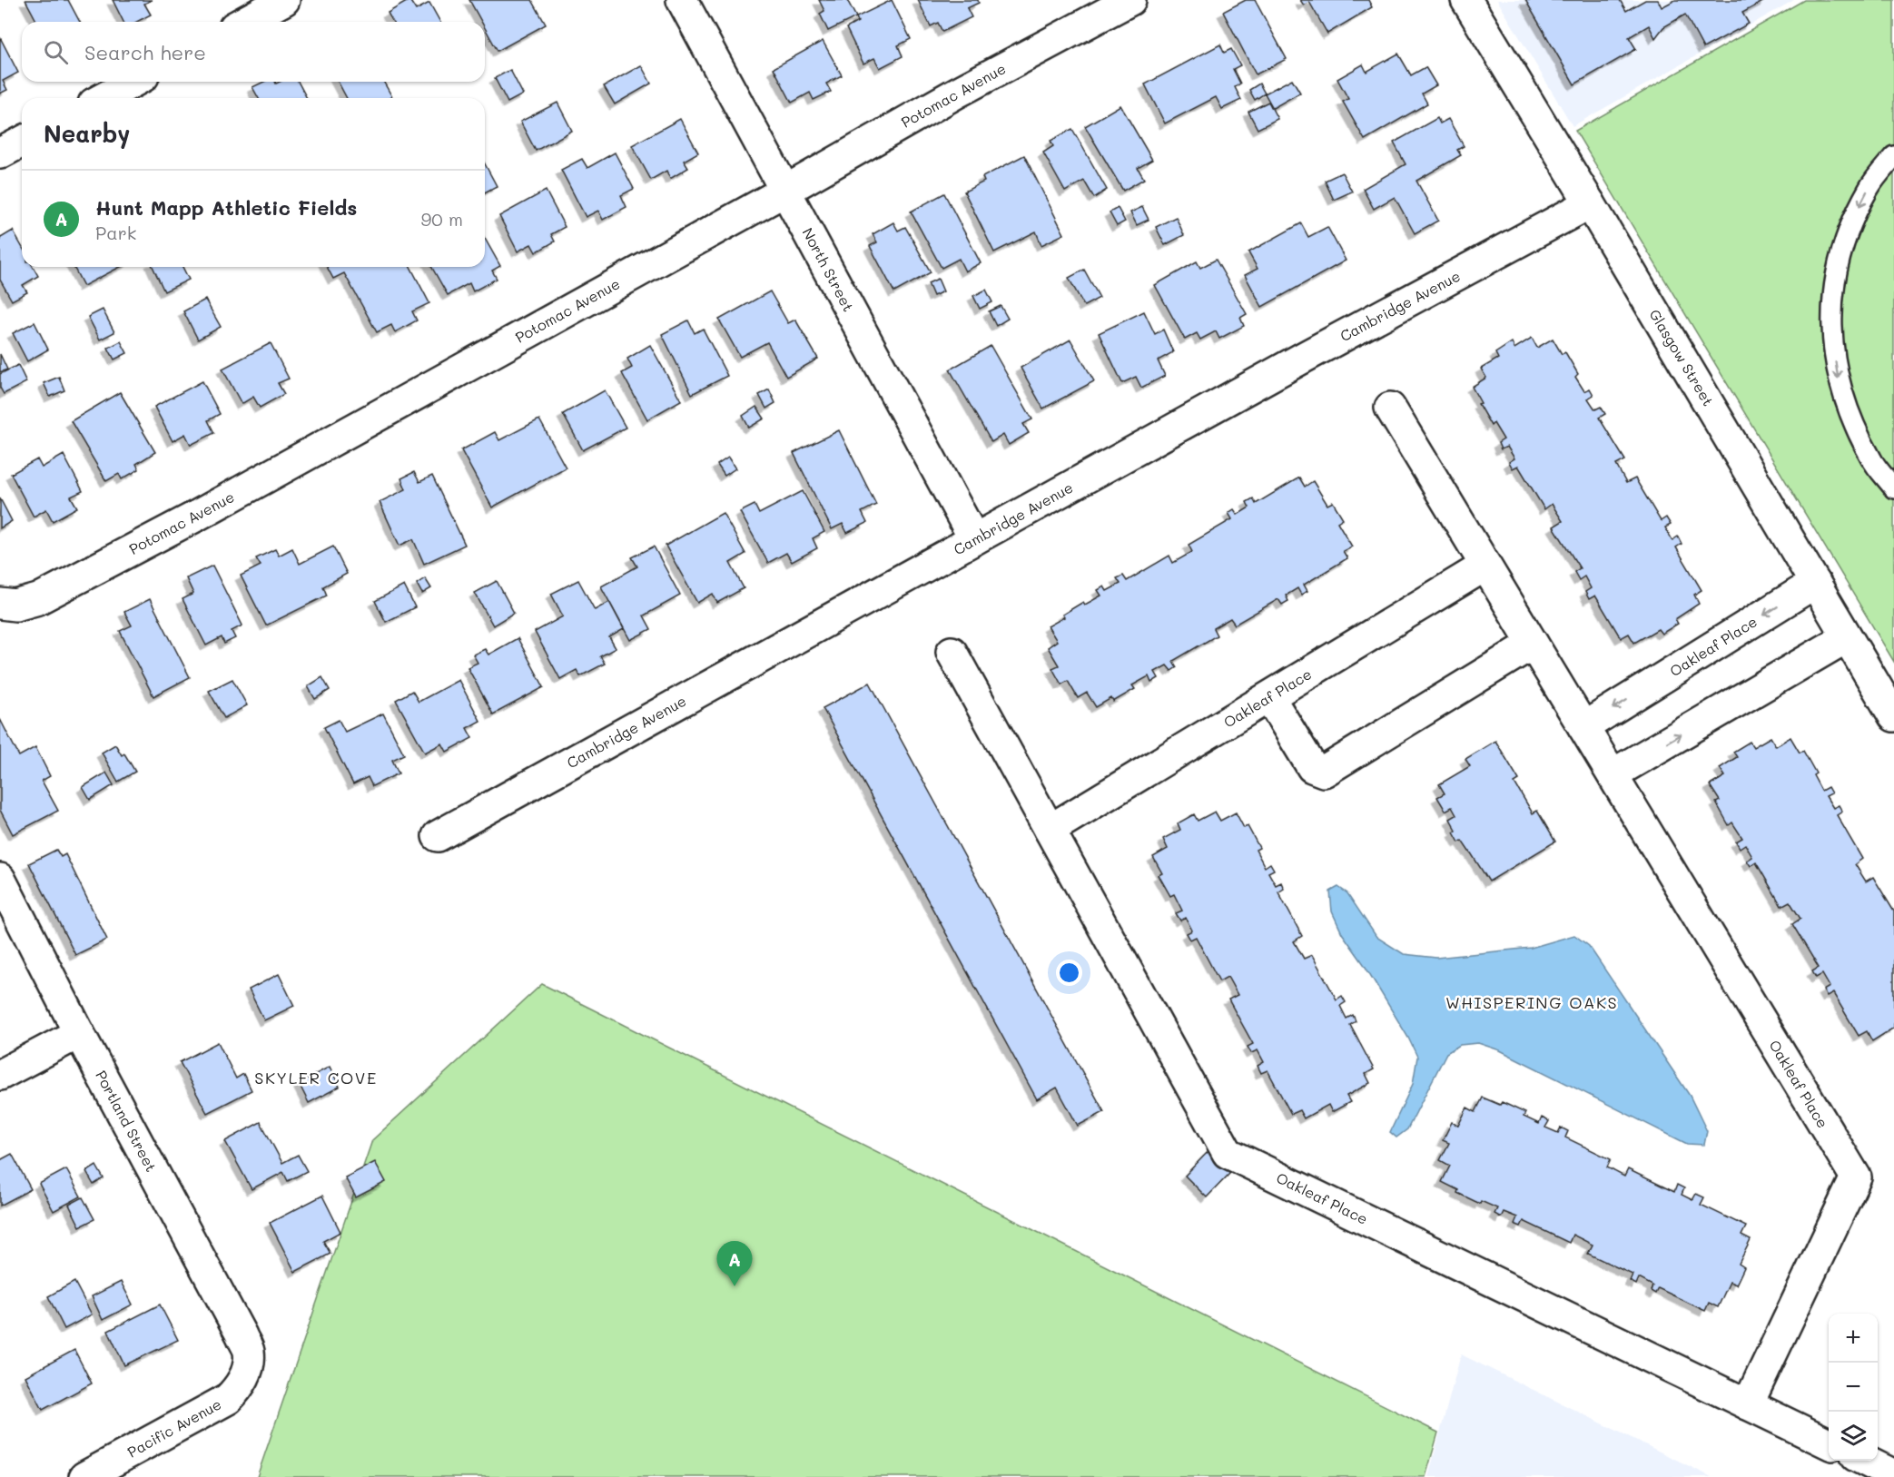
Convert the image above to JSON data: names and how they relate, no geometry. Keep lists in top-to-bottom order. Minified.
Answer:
{"streets":{"street":["Potomac Avenue","North Street","Cambridge Avenue","Glasgow Street","Oakleaf Place","Portland Street","Pacific Avenue"]},"crossings":[["Potomac Avenue","North Street"],["North Street","Cambridge Avenue"],["Cambridge Avenue","Glasgow Street"],["Glasgow Street","Oakleaf Place"],["Portland Street","Pacific Avenue"]],"districts":["WHISPERING OAKS","SKYLER COVE"],"page":{"search":"Search here","heading":"Nearby","list":[{"mark":"A","name":"Hunt Mapp Athletic Fields","note":"Park","value":"90 m"}],"pins":"A","map_buttons":["+","−"]}}
